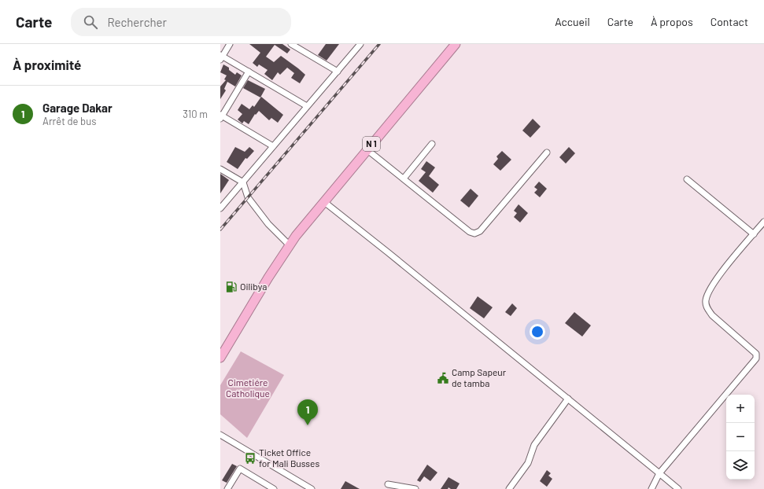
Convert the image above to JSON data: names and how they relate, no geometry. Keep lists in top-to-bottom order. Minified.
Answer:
{"streets":{"highway":["N 1"]},"parks":["Cimetiére Catholique"],"places":{"fuel station":["Oilibya"],"public building":["Camp Sapeur de tamba"],"bus stop":["Ticket Office for Mali Busses"]},"page":{"header":"Carte","search":"Rechercher","nav":["Accueil","Carte","À propos","Contact"],"heading":"À proximité","list":[{"mark":"1","name":"Garage Dakar","note":"Arrêt de bus","value":"310 m"}],"map_buttons":["+","−"],"pins":"1"}}
